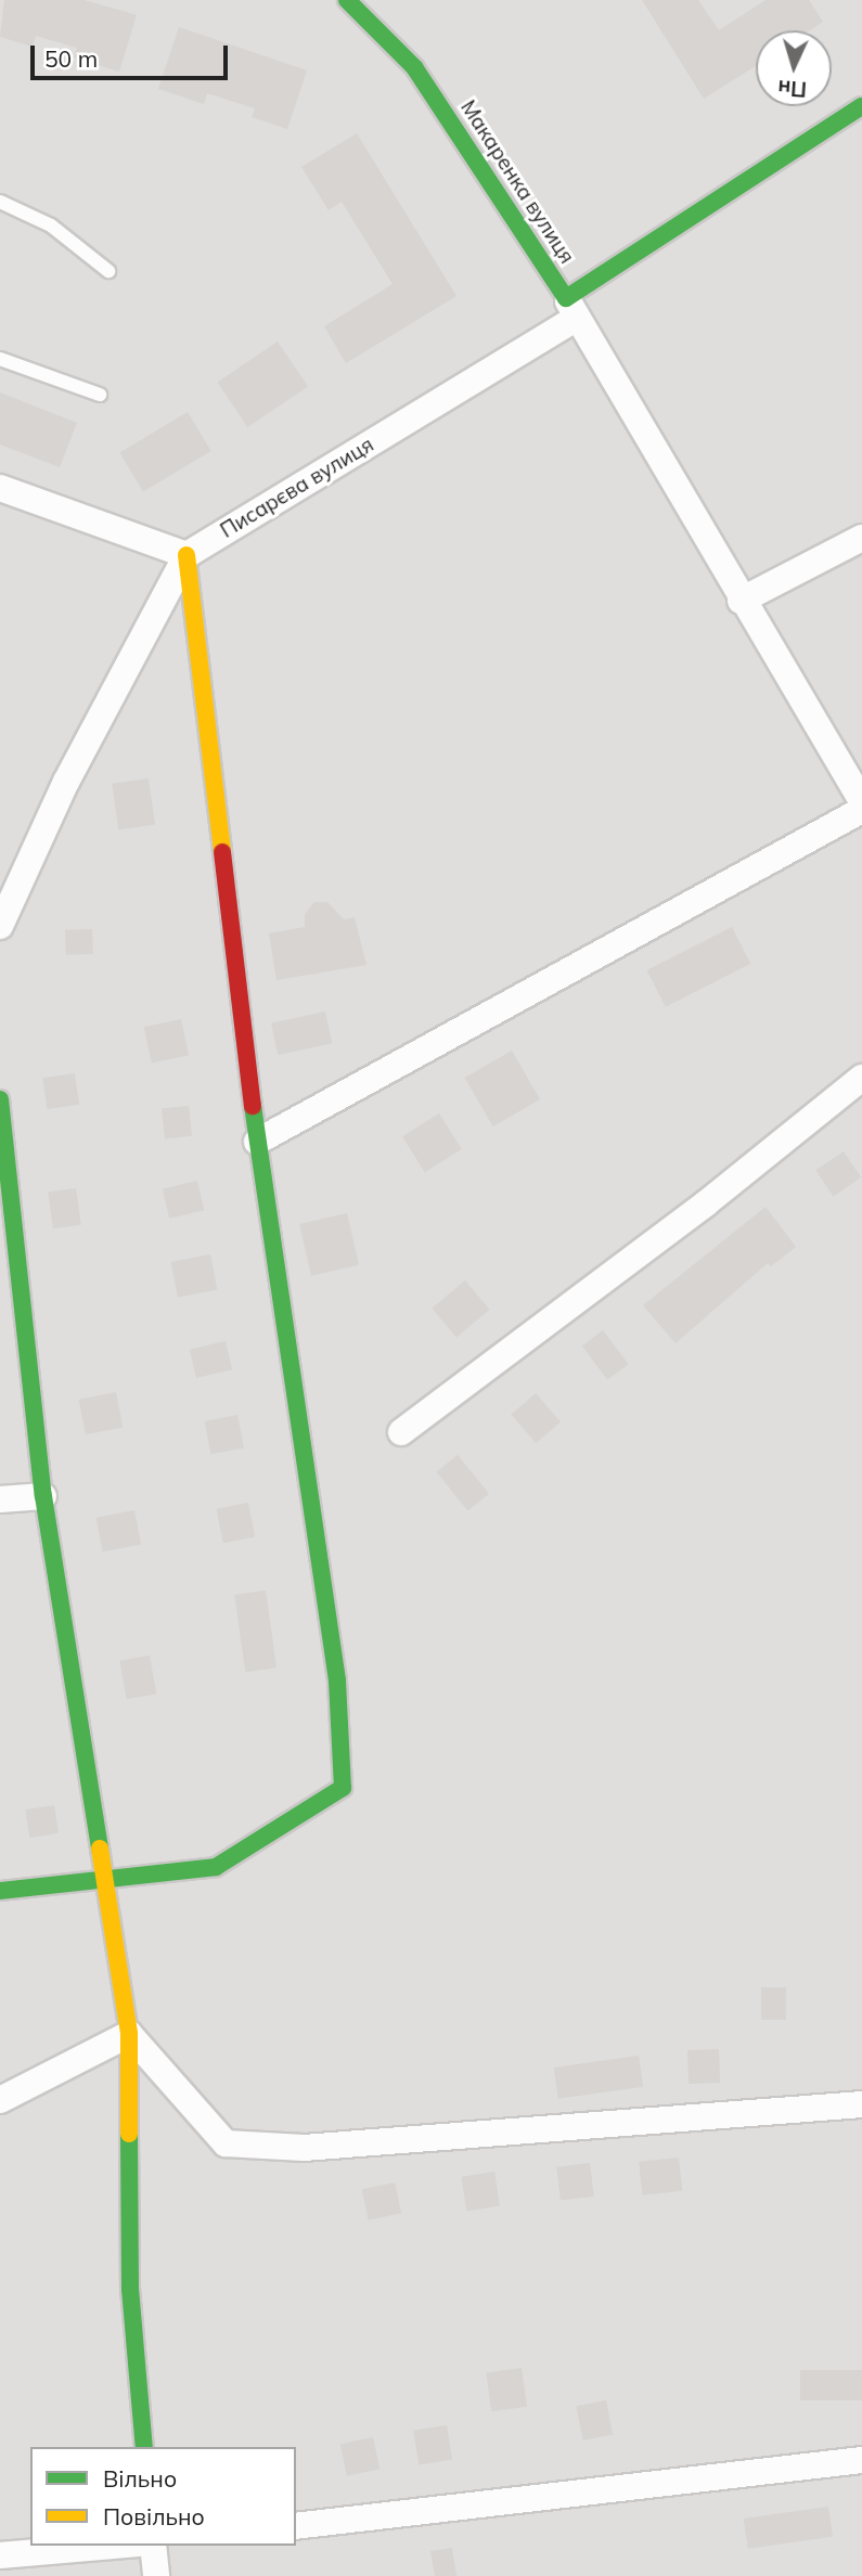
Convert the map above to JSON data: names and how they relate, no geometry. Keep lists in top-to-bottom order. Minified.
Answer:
{"streets":{"street":["Макаренка вулиця","Писарєва вулиця"]},"crossings":[["Макаренка вулиця","Писарєва вулиця"]],"legend":["Вільно","Повільно"],"scale_bar":"50 m","north":"bottom"}
